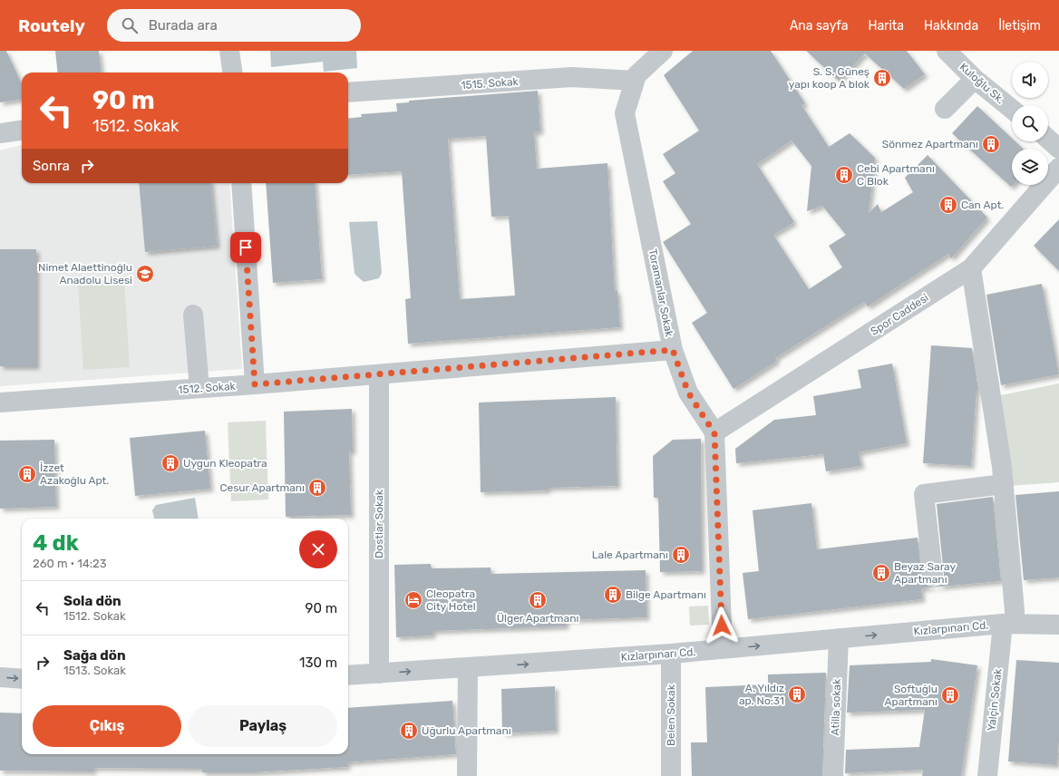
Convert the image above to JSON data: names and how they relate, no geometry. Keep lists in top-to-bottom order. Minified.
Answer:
{"streets":{"street":["1515. Sokak","Kuloğlu Sk.","Toramanlar Sokak","Spor Caddesi","1512. Sokak","Dostlar Sokak","Kızlarpınarı Cd.","Yalçin Sokak","Atilla sokak","Belen Sokak"]},"crossings":[["1515. Sokak","Toramanlar Sokak"],["Toramanlar Sokak","Spor Caddesi"],["Toramanlar Sokak","1512. Sokak"],["Spor Caddesi","Yalçin Sokak"],["1512. Sokak","Dostlar Sokak"],["Dostlar Sokak","Kızlarpınarı Cd."],["Kızlarpınarı Cd.","Yalçin Sokak"],["Kızlarpınarı Cd.","Atilla sokak"],["Kızlarpınarı Cd.","Belen Sokak"]],"one_way":["Kızlarpınarı Cd."],"places":{"building":["S. S. Güneş yapı koop A blok","Sönmez Apartmanı","Cebi Apartmanı C Blok","Can Apt.","Uygun Kleopatra","İzzet Azakoğlu Apt.","Cesur Apartmanı","Lale Apartmanı","Beyaz Saray Apartmanı","Bilge Apartmanı","Ülger Apartmanı","A. Yıldız ap. No:31","Softuğlu Apartmanı","Uğurlu Apartmanı"],"school or university":["Nimet Alaettinoğlu Anadolu Lisesi"],"hotel":["Cleopatra City Hotel"]},"page":{"header":"Routely","search":"Burada ara","nav":["Ana sayfa","Harita","Hakkında","İletişim"],"turn":["90 m","1512. Sokak"],"then":"Sonra","heading":["4 dk","260 m · 14:23"],"list":[{"name":"Sola dön","note":"1512. Sokak","value":"90 m"},{"name":"Sağa dön","note":"1513. Sokak","value":"130 m"}],"buttons":["Çıkış","Paylaş"]}}
